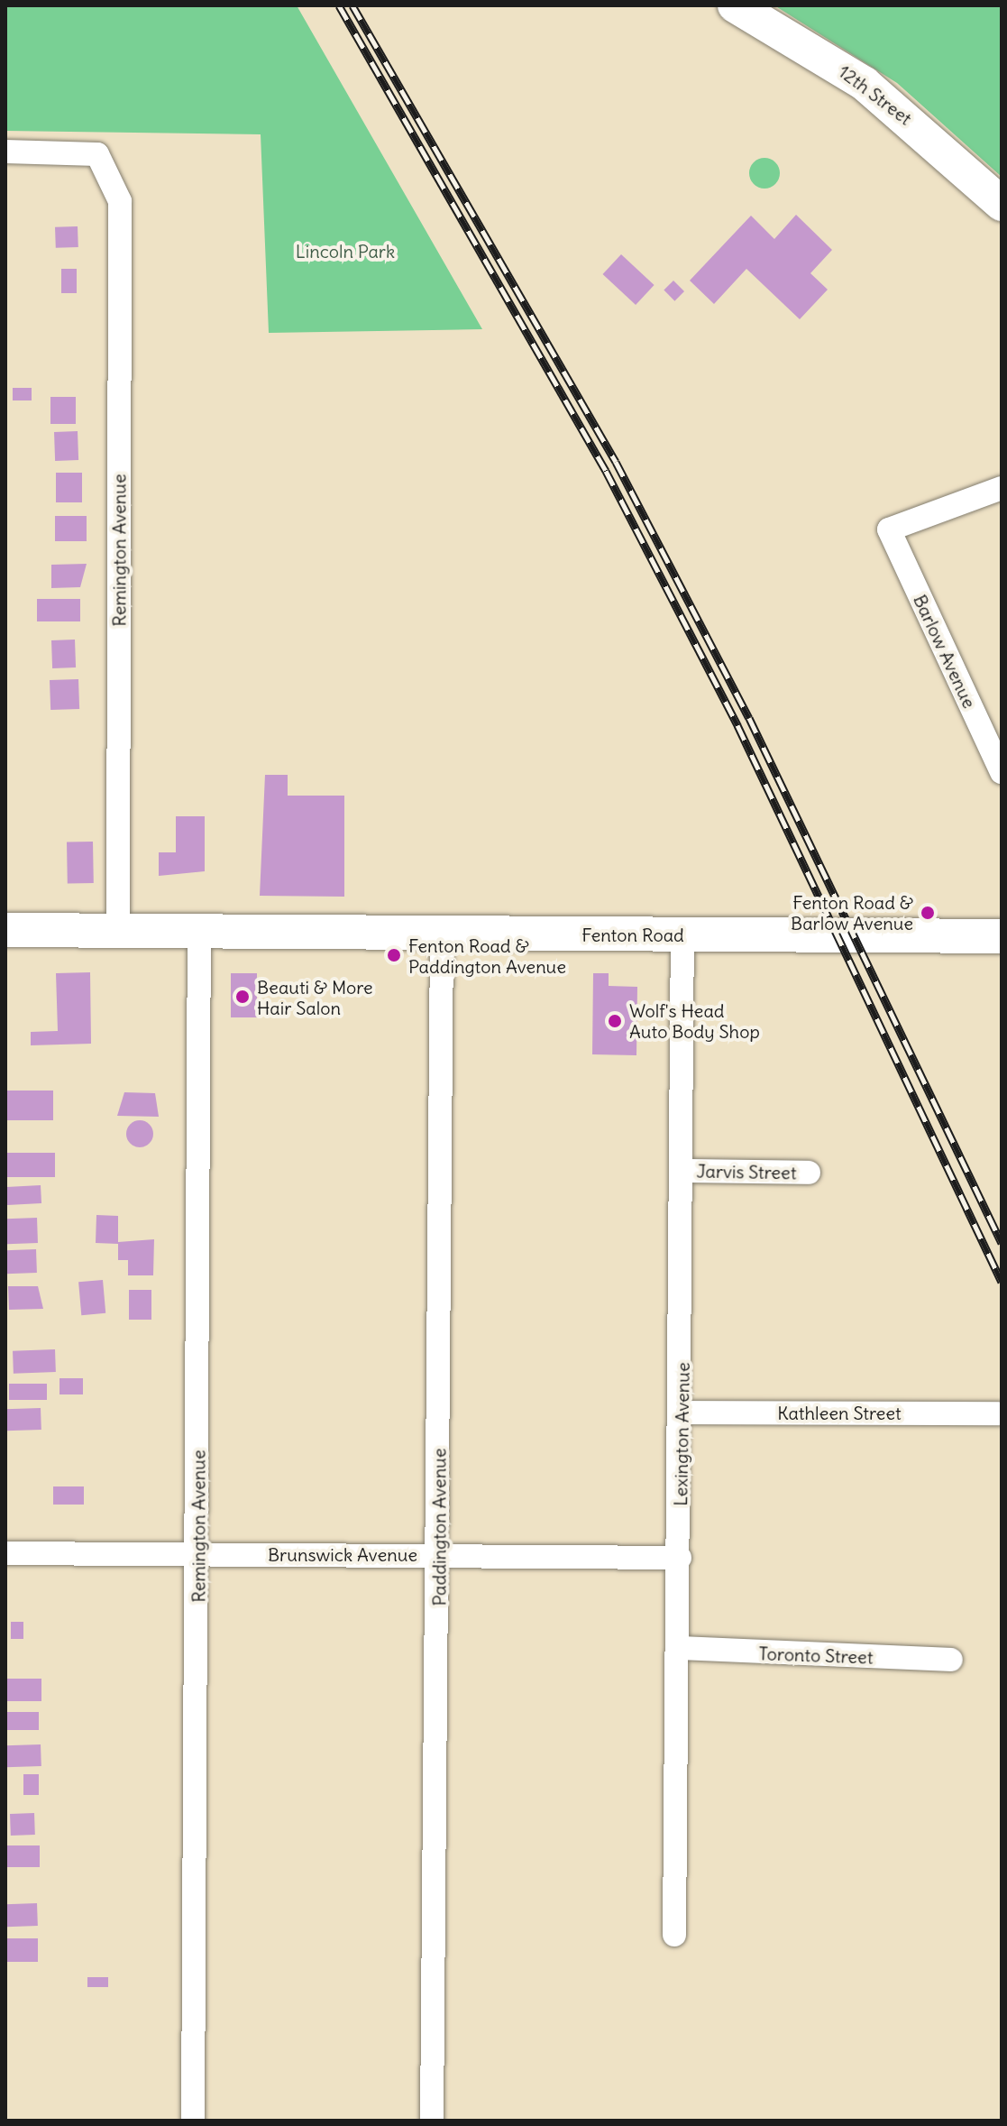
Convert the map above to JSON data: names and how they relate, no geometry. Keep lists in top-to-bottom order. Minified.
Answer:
{"streets":{"street":["12th Street","Remington Avenue","Barlow Avenue","Fenton Road","Jarvis Street","Kathleen Street","Lexington Avenue","Paddington Avenue","Brunswick Avenue","Toronto Street"]},"crossings":[["Remington Avenue","Fenton Road"],["Remington Avenue","Brunswick Avenue"],["Fenton Road","Lexington Avenue"],["Fenton Road","Paddington Avenue"],["Jarvis Street","Lexington Avenue"],["Kathleen Street","Lexington Avenue"],["Lexington Avenue","Brunswick Avenue"],["Lexington Avenue","Toronto Street"],["Paddington Avenue","Brunswick Avenue"]],"parks":["Lincoln Park"],"places":["Fenton Road & Barlow Avenue","Fenton Road & Paddington Avenue","Beauti & More Hair Salon","Wolf's Head Auto Body Shop"]}
